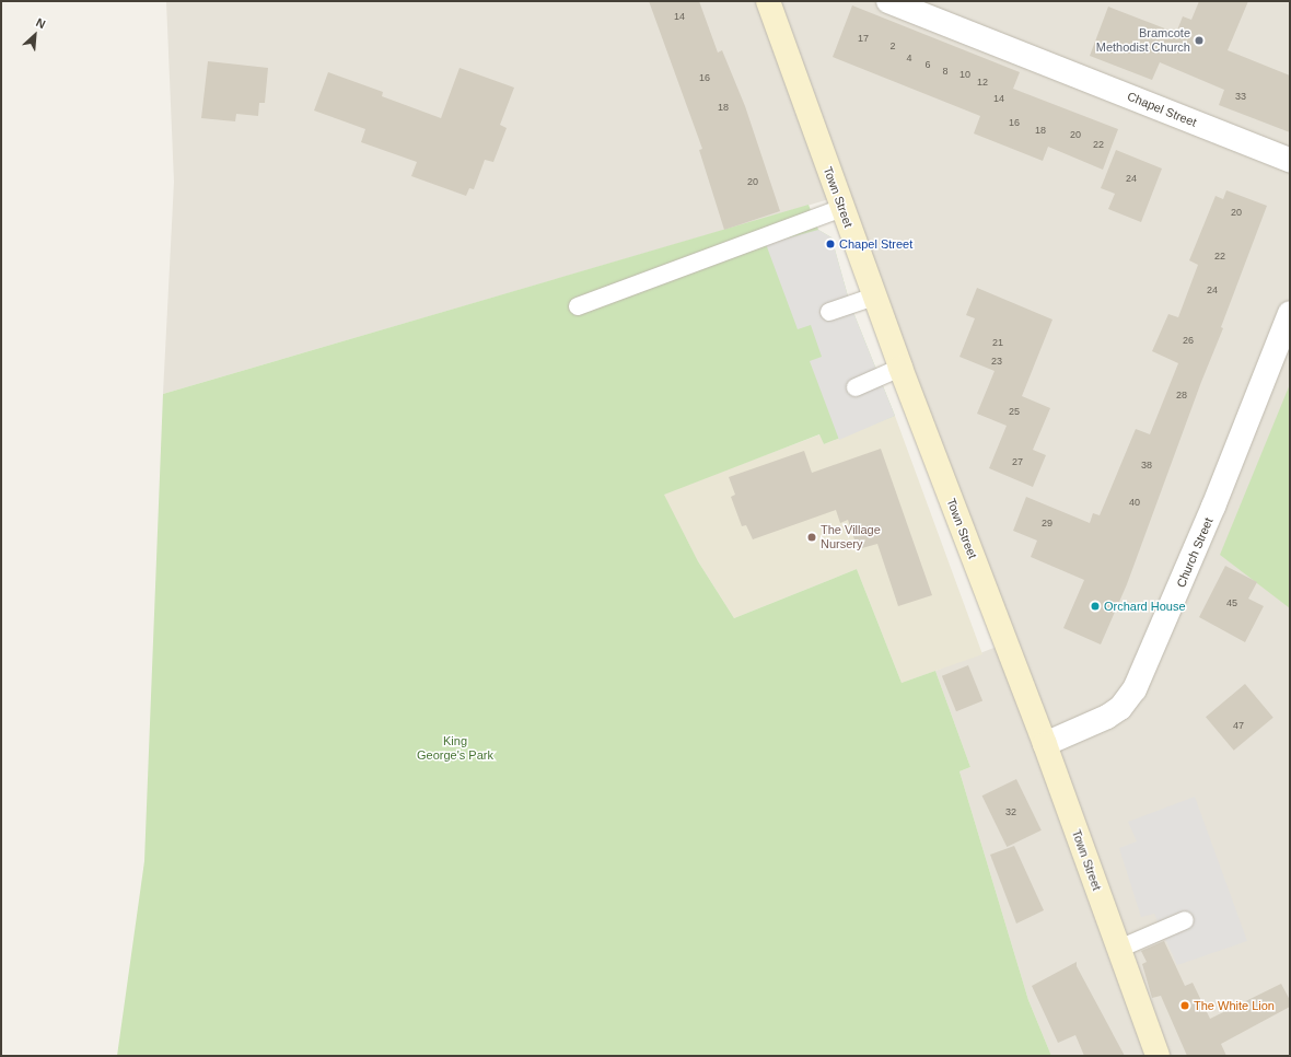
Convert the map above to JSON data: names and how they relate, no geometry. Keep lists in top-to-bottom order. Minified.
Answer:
{"streets":{"street":["Chapel Street","Town Street","Church Street"]},"crossings":[["Town Street","Church Street"]],"parks":["King George's Park"],"places":["Bramcote Methodist Church","Chapel Street","The Village Nursery","Orchard House","The White Lion"],"house_numbers":["14","17","2","4","6","8","10","16","12","33","14","18","16","18","20","22","24","20","20","22","24","26","21","23","28","25","27","38","40","29","45","47","32"],"north":"top right"}
